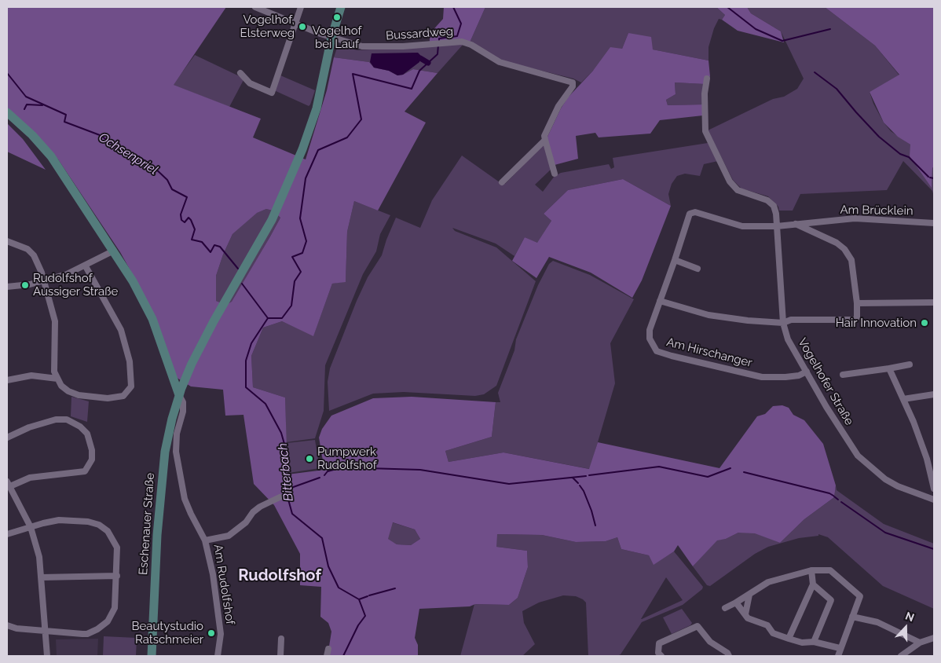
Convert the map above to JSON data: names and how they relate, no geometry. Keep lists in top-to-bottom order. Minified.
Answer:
{"streets":{"main road":["Eschenauer Straße"],"street":["Bussardweg","Am Brücklein","Am Hirschanger","Vogelhofer Straße","Am Rudolfshof"]},"crossings":[["Bussardweg","Eschenauer Straße"],["Am Brücklein","Am Hirschanger"],["Am Brücklein","Vogelhofer Straße"],["Am Hirschanger","Vogelhofer Straße"],["Eschenauer Straße","Am Rudolfshof"]],"districts":["Rudolfshof"],"water":["Ochsenpriel","Bitterbach"],"places":["Vogelhof bei Lauf","Vogelhof, Elsterweg","Rudolfshof Aussiger Straße","Hair Innovation","Pumpwerk Rudolfshof","Beautystudio Ratschmeier"],"north":"top"}
